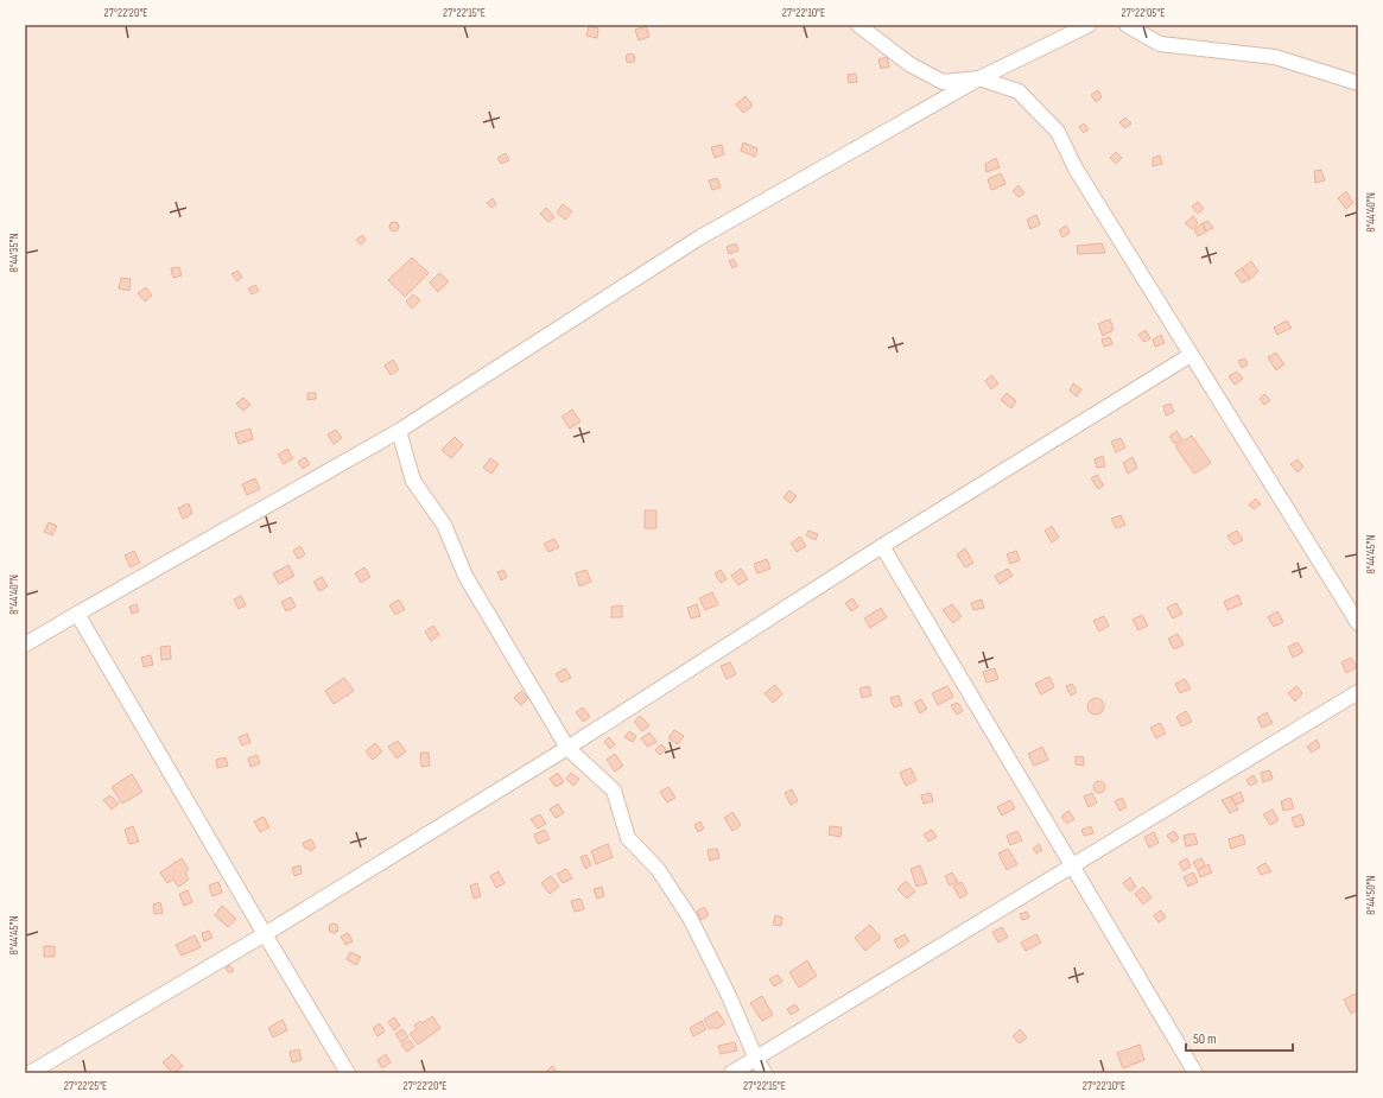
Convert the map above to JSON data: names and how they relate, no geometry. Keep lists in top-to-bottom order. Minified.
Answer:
{"scale_bar":"50 m","coordinates":["27°22'20\"E","27°22'15\"E","27°22'10\"E","27°22'05\"E","8°44'40\"N","8°44'35\"N","8°44'45\"N","8°44'50\"N","27°22'25\"E"]}
